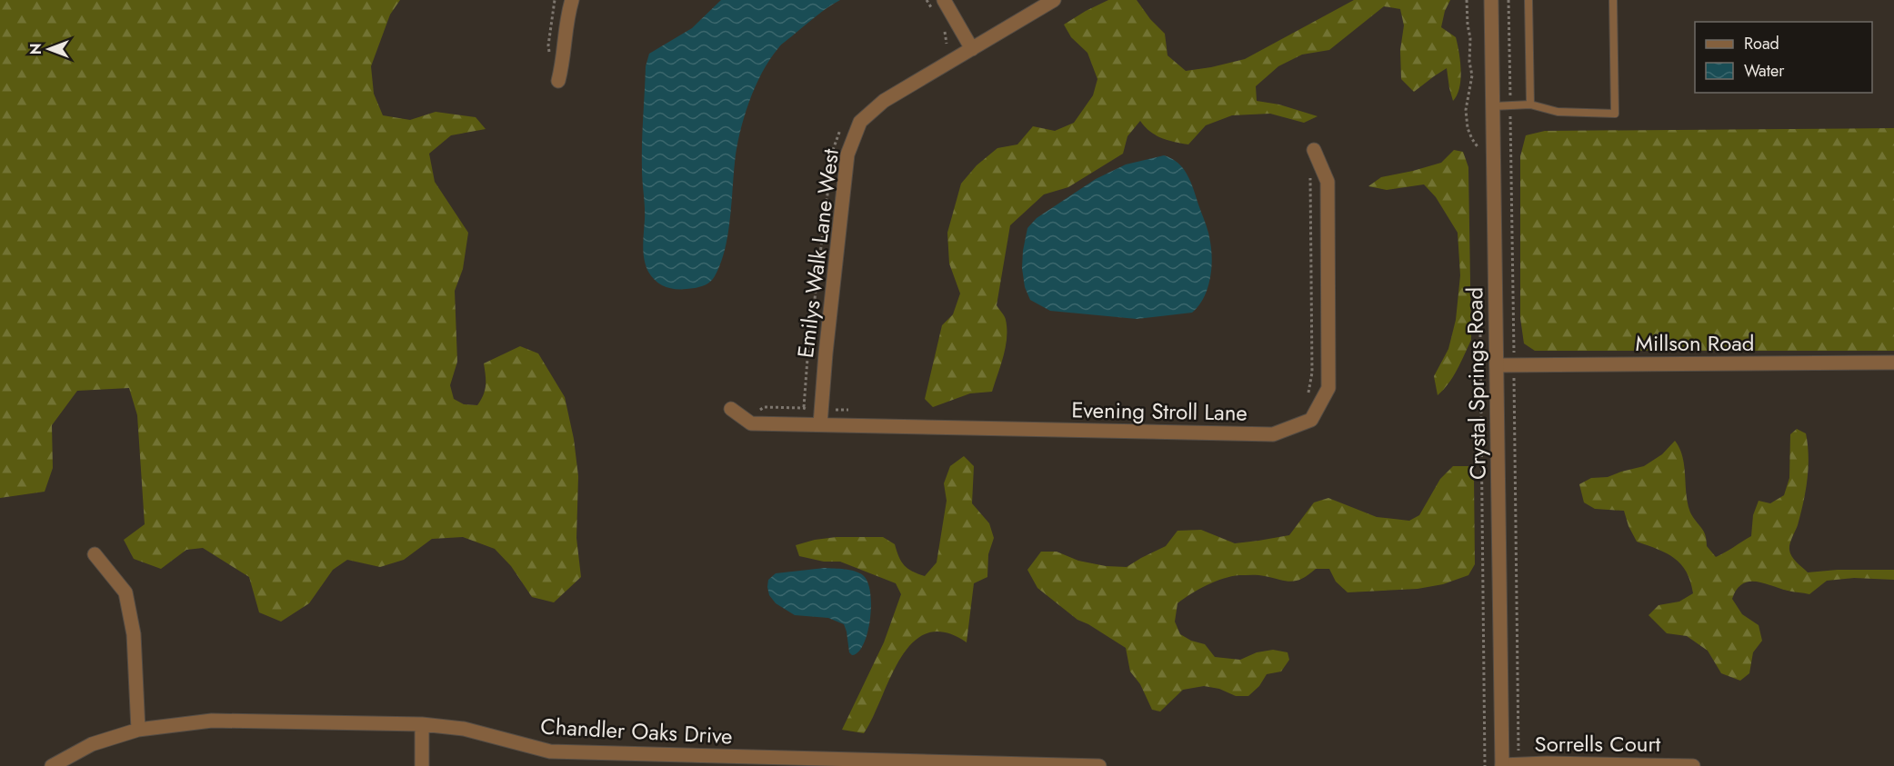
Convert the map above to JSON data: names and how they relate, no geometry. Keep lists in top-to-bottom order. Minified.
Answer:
{"streets":{"street":["Emilys Walk Lane West","Millson Road","Crystal Springs Road","Evening Stroll Lane","Chandler Oaks Drive","Sorrells Court"]},"crossings":[["Emilys Walk Lane West","Evening Stroll Lane"],["Millson Road","Crystal Springs Road"],["Crystal Springs Road","Sorrells Court"]],"legend":["Road","Water"],"north":"left"}
